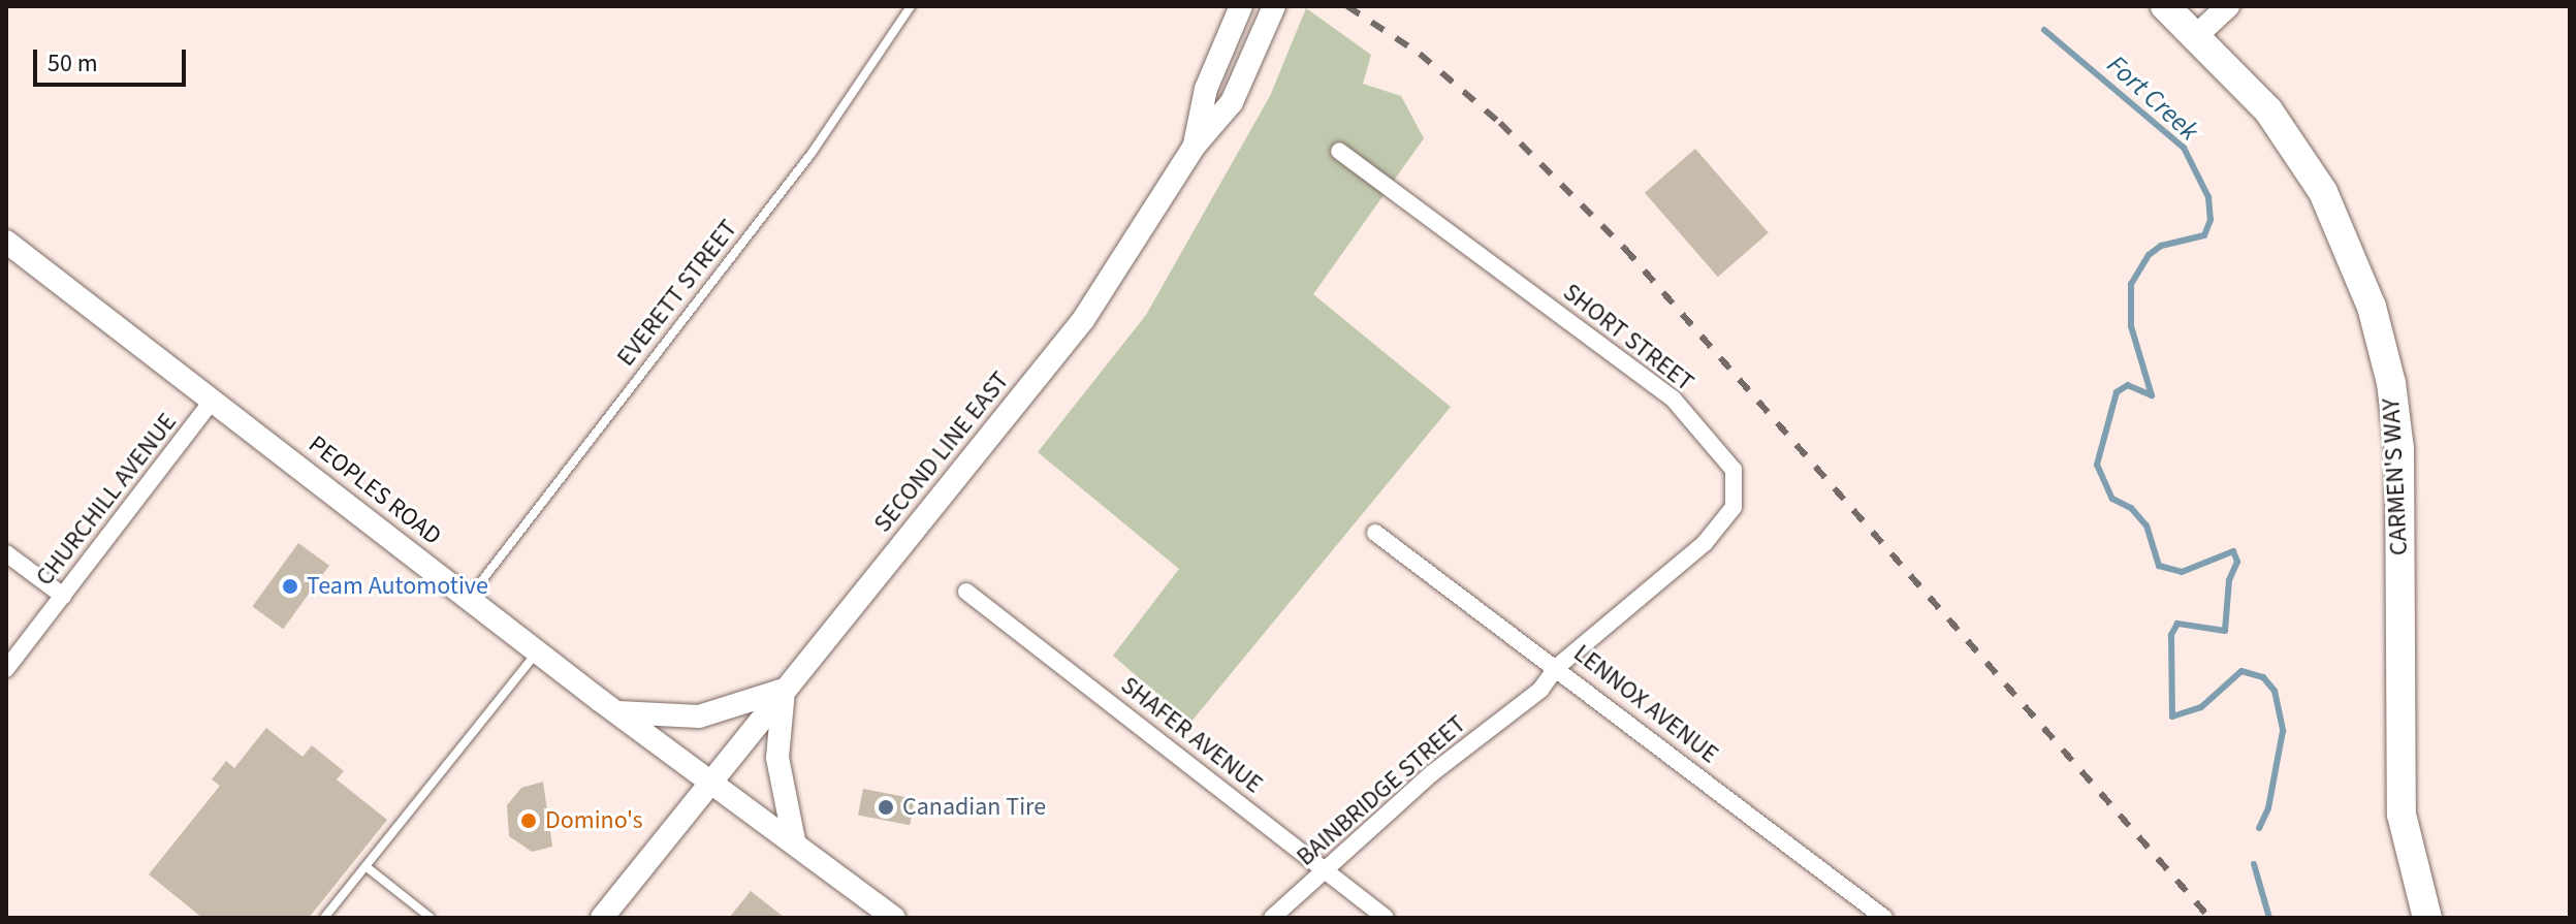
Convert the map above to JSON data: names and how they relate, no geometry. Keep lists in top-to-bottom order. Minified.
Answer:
{"streets":{"highway":["CARMEN'S WAY"],"main road":["SECOND LINE EAST","PEOPLES ROAD"],"street":["SHORT STREET","CHURCHILL AVENUE","LENNOX AVENUE","SHAFER AVENUE","BAINBRIDGE STREET"],"lane":["EVERETT STREET"]},"crossings":[["EVERETT STREET","PEOPLES ROAD"],["SHORT STREET","LENNOX AVENUE"],["SHORT STREET","BAINBRIDGE STREET"],["SECOND LINE EAST","PEOPLES ROAD"],["PEOPLES ROAD","CHURCHILL AVENUE"],["LENNOX AVENUE","BAINBRIDGE STREET"],["SHAFER AVENUE","BAINBRIDGE STREET"]],"water":["Fort Creek"],"places":["Team Automotive","Canadian Tire","Domino's"],"scale_bar":"50 m"}
